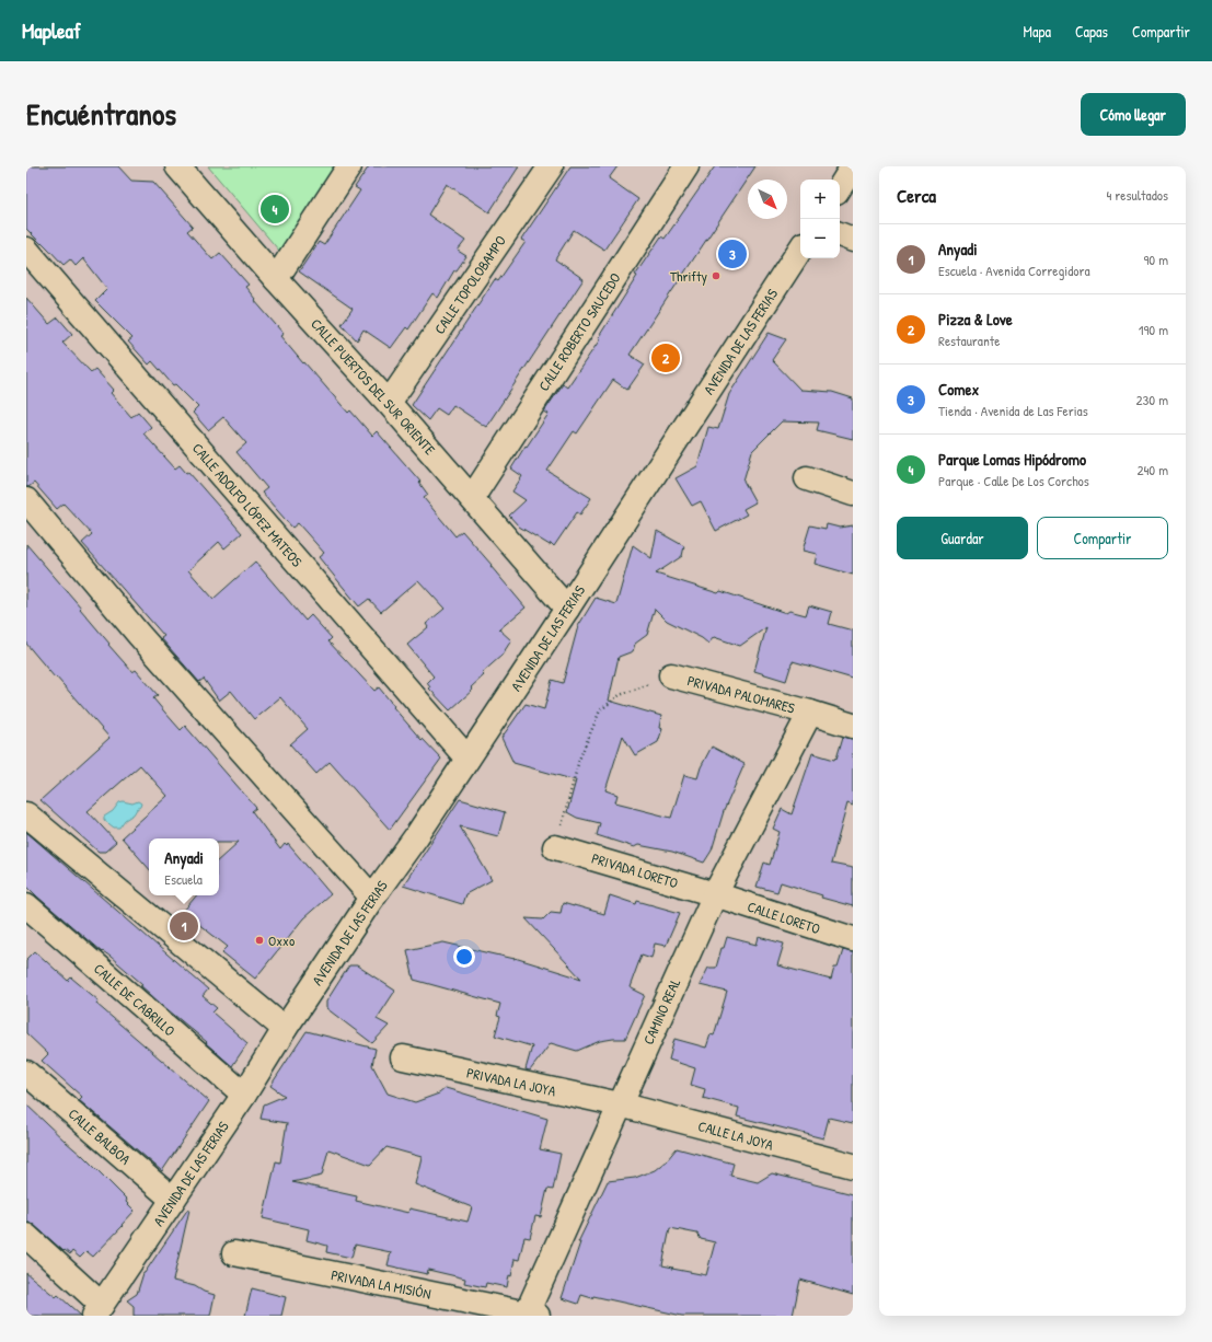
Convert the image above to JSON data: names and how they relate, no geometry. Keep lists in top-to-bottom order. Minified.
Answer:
{"streets":{"street":["CALLE TOPOLOBAMPO","CALLE ROBERTO SAUCEDO","AVENIDA DE LAS FERIAS","CALLE PUERTOS DEL SUR ORIENTE","CALLE ADOLFO LÓPEZ MATEOS","PRIVADA PALOMARES","PRIVADA LORETO","CALLE LORETO","CALLE DE CABRILLO","CAMINO REAL","PRIVADA LA JOYA","CALLE LA JOYA","CALLE BALBOA","PRIVADA LA MISIÓN"]},"crossings":[["CALLE TOPOLOBAMPO","CALLE PUERTOS DEL SUR ORIENTE"],["CALLE ROBERTO SAUCEDO","CALLE PUERTOS DEL SUR ORIENTE"],["AVENIDA DE LAS FERIAS","CALLE PUERTOS DEL SUR ORIENTE"],["AVENIDA DE LAS FERIAS","CALLE ADOLFO LÓPEZ MATEOS"],["AVENIDA DE LAS FERIAS","CALLE DE CABRILLO"],["AVENIDA DE LAS FERIAS","CALLE BALBOA"],["PRIVADA PALOMARES","CAMINO REAL"],["PRIVADA LORETO","CALLE LORETO"],["PRIVADA LORETO","CAMINO REAL"],["CALLE LORETO","CAMINO REAL"],["CAMINO REAL","PRIVADA LA JOYA"],["CAMINO REAL","CALLE LA JOYA"],["CAMINO REAL","PRIVADA LA MISIÓN"],["PRIVADA LA JOYA","CALLE LA JOYA"]],"places":["Thrifty","Oxxo"],"north":"bottom right","page":{"header":"Mapleaf","nav":["Mapa","Capas","Compartir"],"title":"Encuéntranos","buttons":["Cómo llegar",["Guardar","Compartir"]],"heading":["Cerca","4 resultados"],"map_buttons":["+","−"],"pins":["4","3","2","1"],"list":[{"mark":"1","name":"Anyadi","note":"Escuela · Avenida Corregidora","value":"90 m"},{"mark":"2","name":"Pizza & Love","note":"Restaurante","value":"190 m"},{"mark":"3","name":"Comex","note":"Tienda · Avenida de Las Ferias","value":"230 m"},{"mark":"4","name":"Parque Lomas Hipódromo","note":"Parque · Calle De Los Corchos","value":"240 m"}],"popup":["Anyadi","Escuela"]}}
